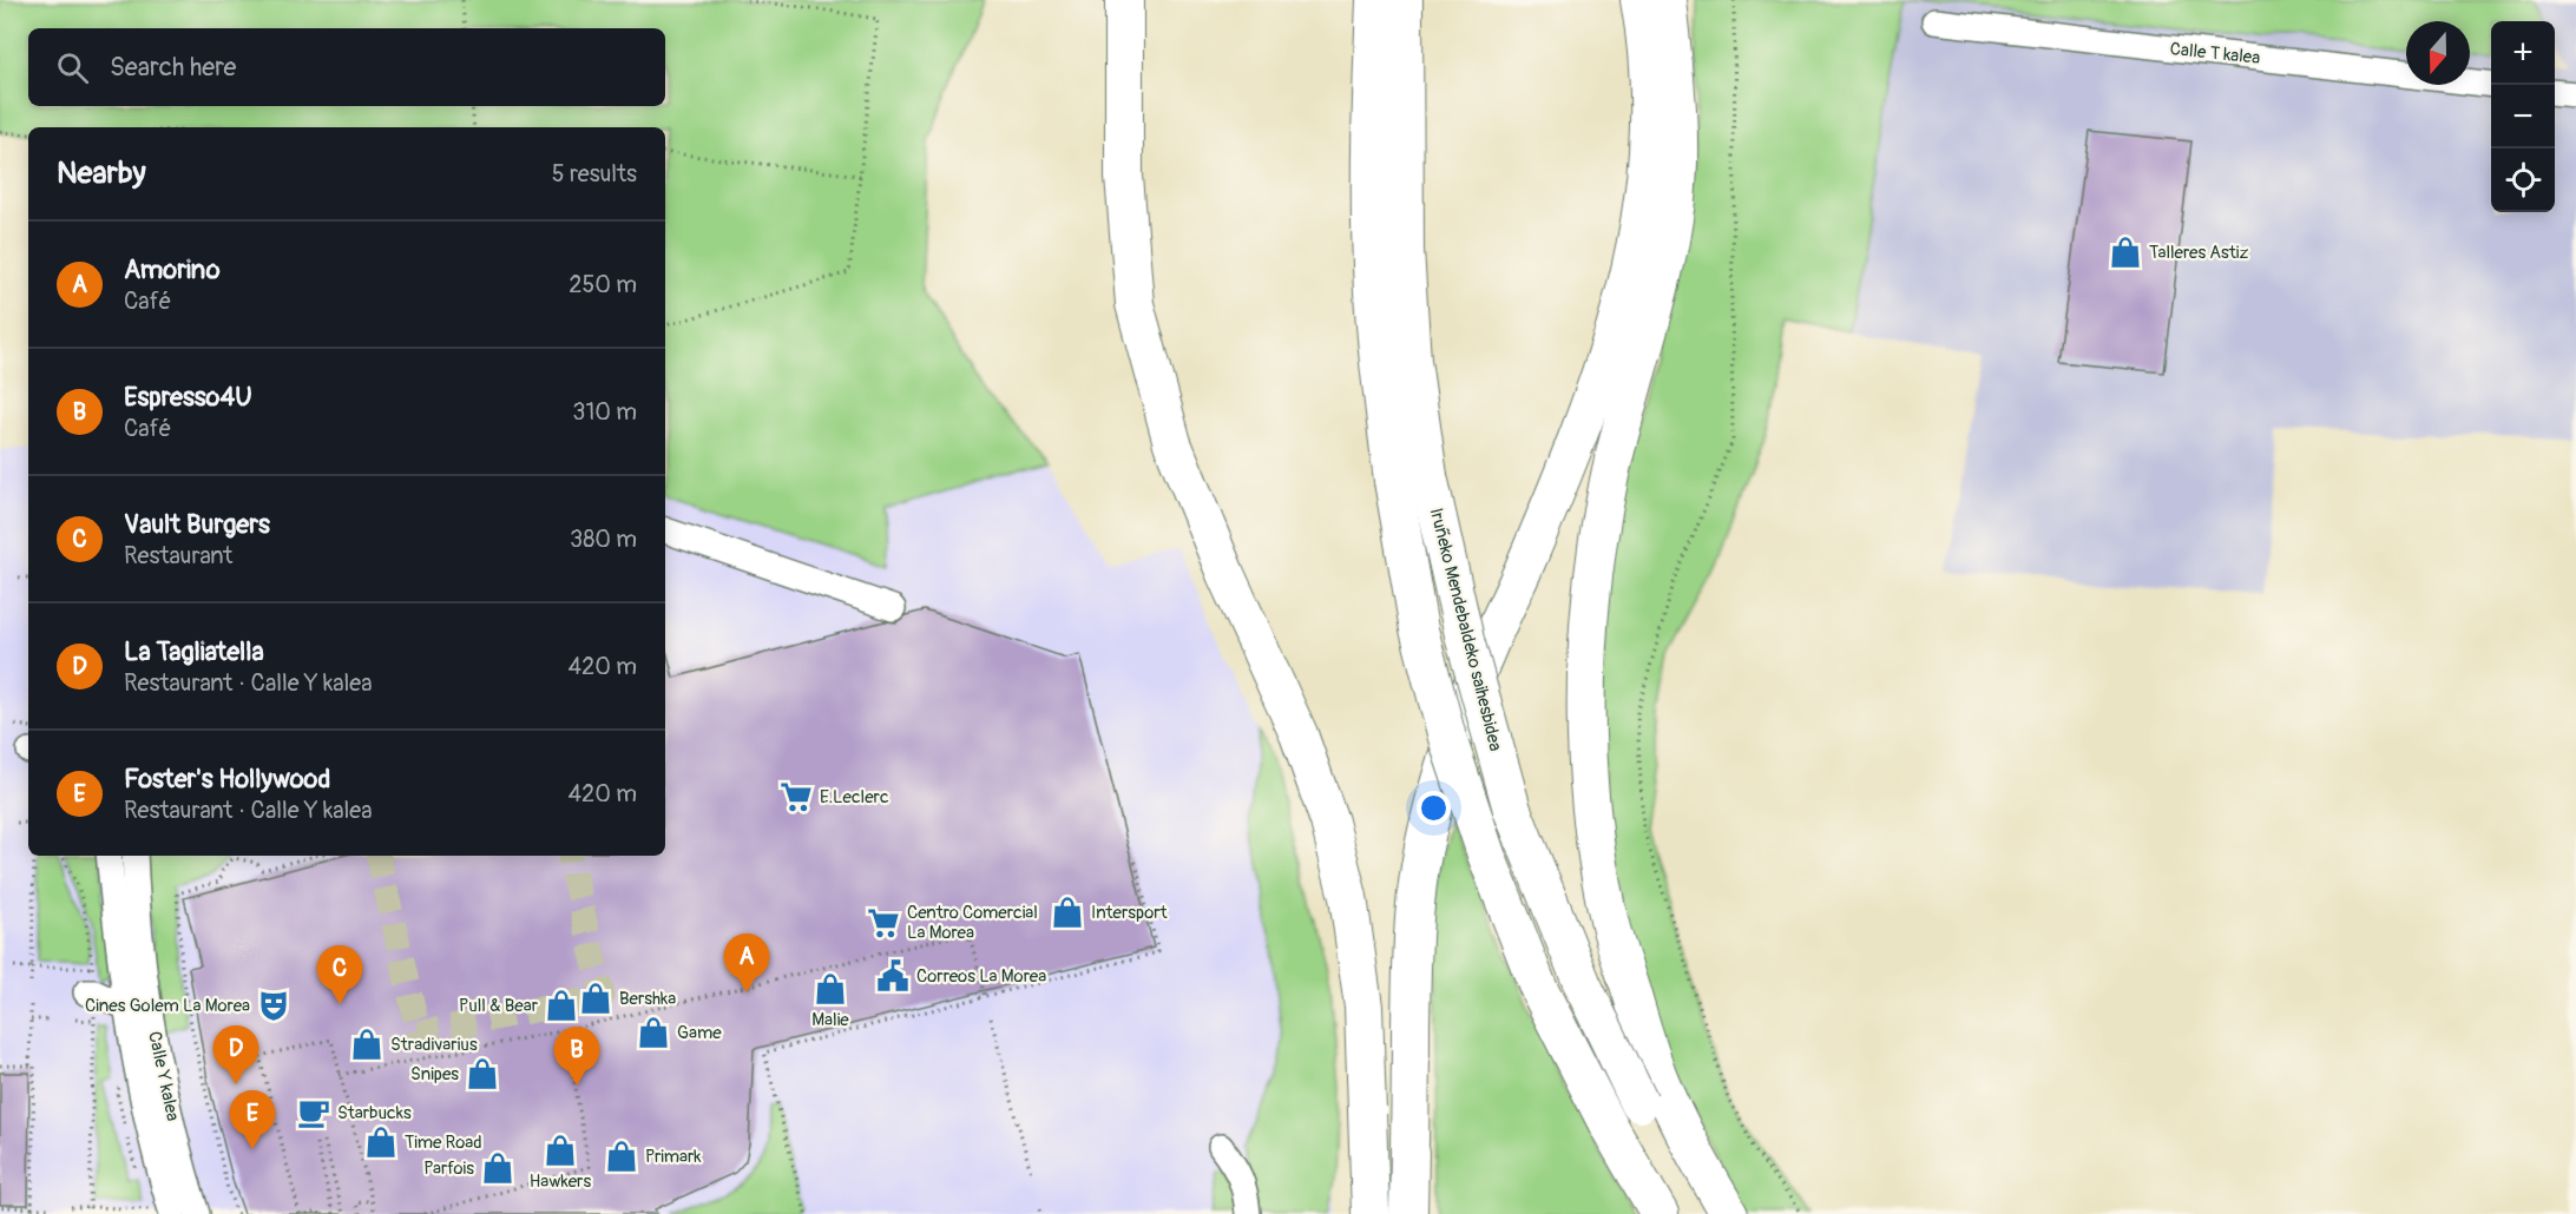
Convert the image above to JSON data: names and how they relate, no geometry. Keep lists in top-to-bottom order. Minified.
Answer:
{"streets":{"highway":["Iruñeko Mendebaldeko saihesbidea"],"street":["Calle T kalea","Calle Y kalea"]},"places":{"shop":["Talleres Astiz","Intersport","Malie","Bershka","Pull & Bear","Game","Stradivarius","Snipes","Time Road","Hawkers","Primark","Parfois"],"supermarket":["E.Leclerc","Centro Comercial La Morea"],"public building":["Correos La Morea"],"theatre":["Cines Golem La Morea"],"cafe":["Starbucks"]},"north":"bottom","page":{"map_buttons":["+","−"],"search":"Search here","heading":["Nearby","5 results"],"list":[{"mark":"A","name":"Amorino","note":"Café","value":"250 m"},{"mark":"B","name":"Espresso4U","note":"Café","value":"310 m"},{"mark":"C","name":"Vault Burgers","note":"Restaurant","value":"380 m"},{"mark":"D","name":"La Tagliatella","note":"Restaurant · Calle Y kalea","value":"420 m"},{"mark":"E","name":"Foster's Hollywood","note":"Restaurant · Calle Y kalea","value":"420 m"}],"pins":["A","C","D","B","E"]}}
